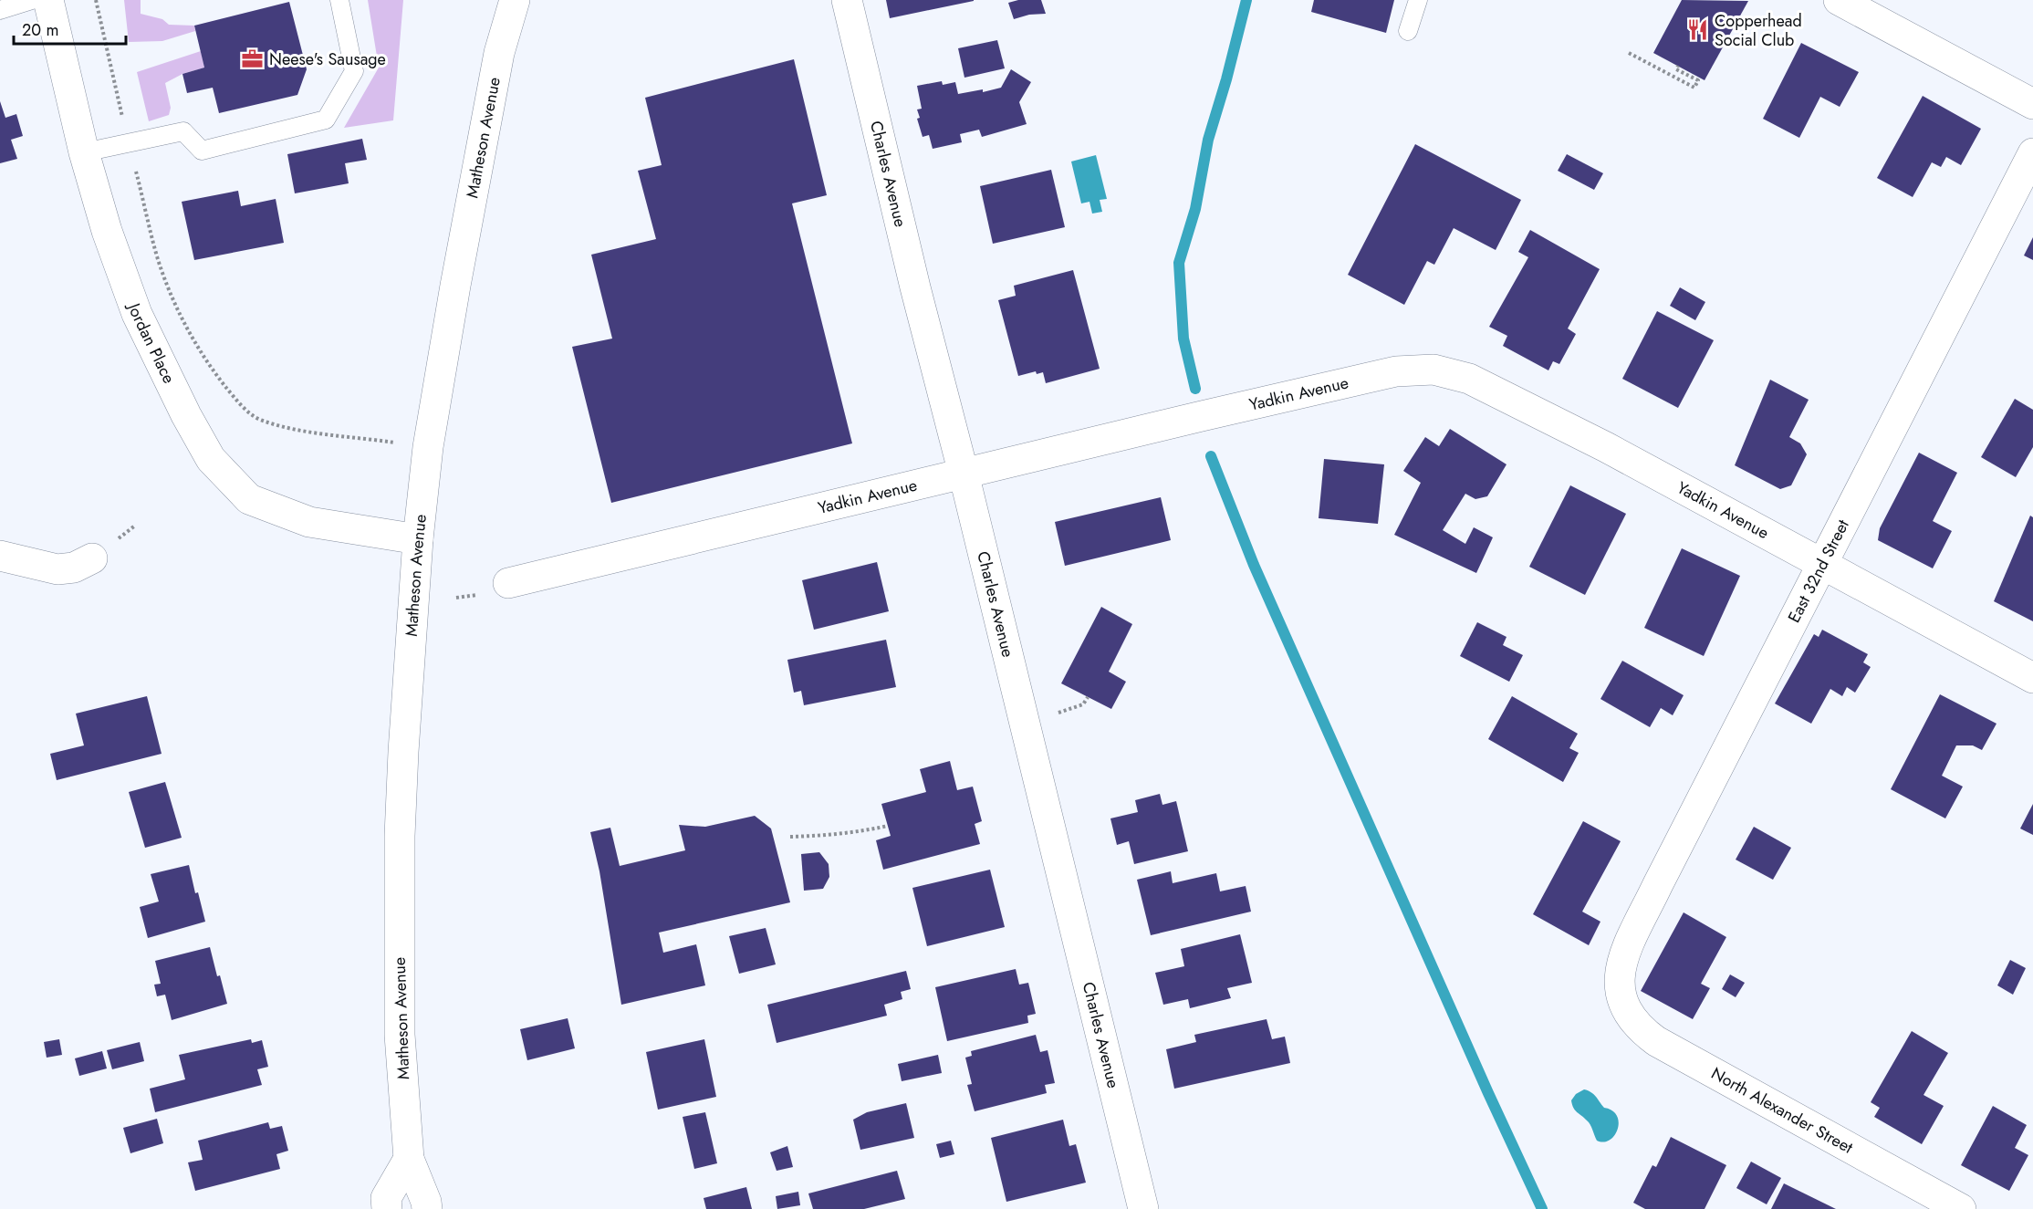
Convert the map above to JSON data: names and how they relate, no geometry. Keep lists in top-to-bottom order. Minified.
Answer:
{"streets":{"street":["Matheson Avenue","Charles Avenue","Jordan Place","Yadkin Avenue","East 32nd Street","North Alexander Street"]},"crossings":[["Matheson Avenue","Jordan Place"],["Charles Avenue","Yadkin Avenue"],["Yadkin Avenue","East 32nd Street"],["East 32nd Street","North Alexander Street"]],"places":{"restaurant":["Copperhead Social Club"],"office":["Neese's Sausage"]},"scale_bar":"20 m"}
